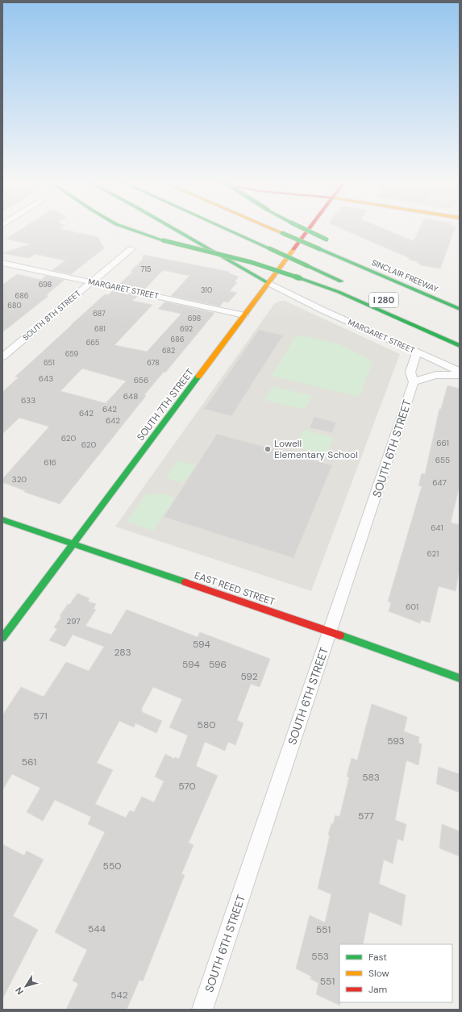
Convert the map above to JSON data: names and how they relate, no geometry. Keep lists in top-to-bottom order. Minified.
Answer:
{"streets":{"main road":["SINCLAIR FREEWAY","I 280","SOUTH 7TH STREET","EAST REED STREET"],"street":["MARGARET STREET","SOUTH 8TH STREET","SOUTH 6TH STREET"]},"crossings":[["MARGARET STREET","SOUTH 8TH STREET"],["MARGARET STREET","SOUTH 7TH STREET"],["MARGARET STREET","SOUTH 6TH STREET"],["SOUTH 7TH STREET","EAST REED STREET"],["SOUTH 6TH STREET","EAST REED STREET"]],"places":["Lowell Elementary School"],"house_numbers":["715","698","310","686","680","687","698","681","692","686","665","682","659","651","678","643","656","648","633","642","642","642","620","661","620","655","616","320","647","641","621","601","297","594","283","594","596","592","571","580","593","561","583","570","577","550","544","551","553","551","542"],"legend":["Fast","Slow","Jam"],"north":"bottom left"}
